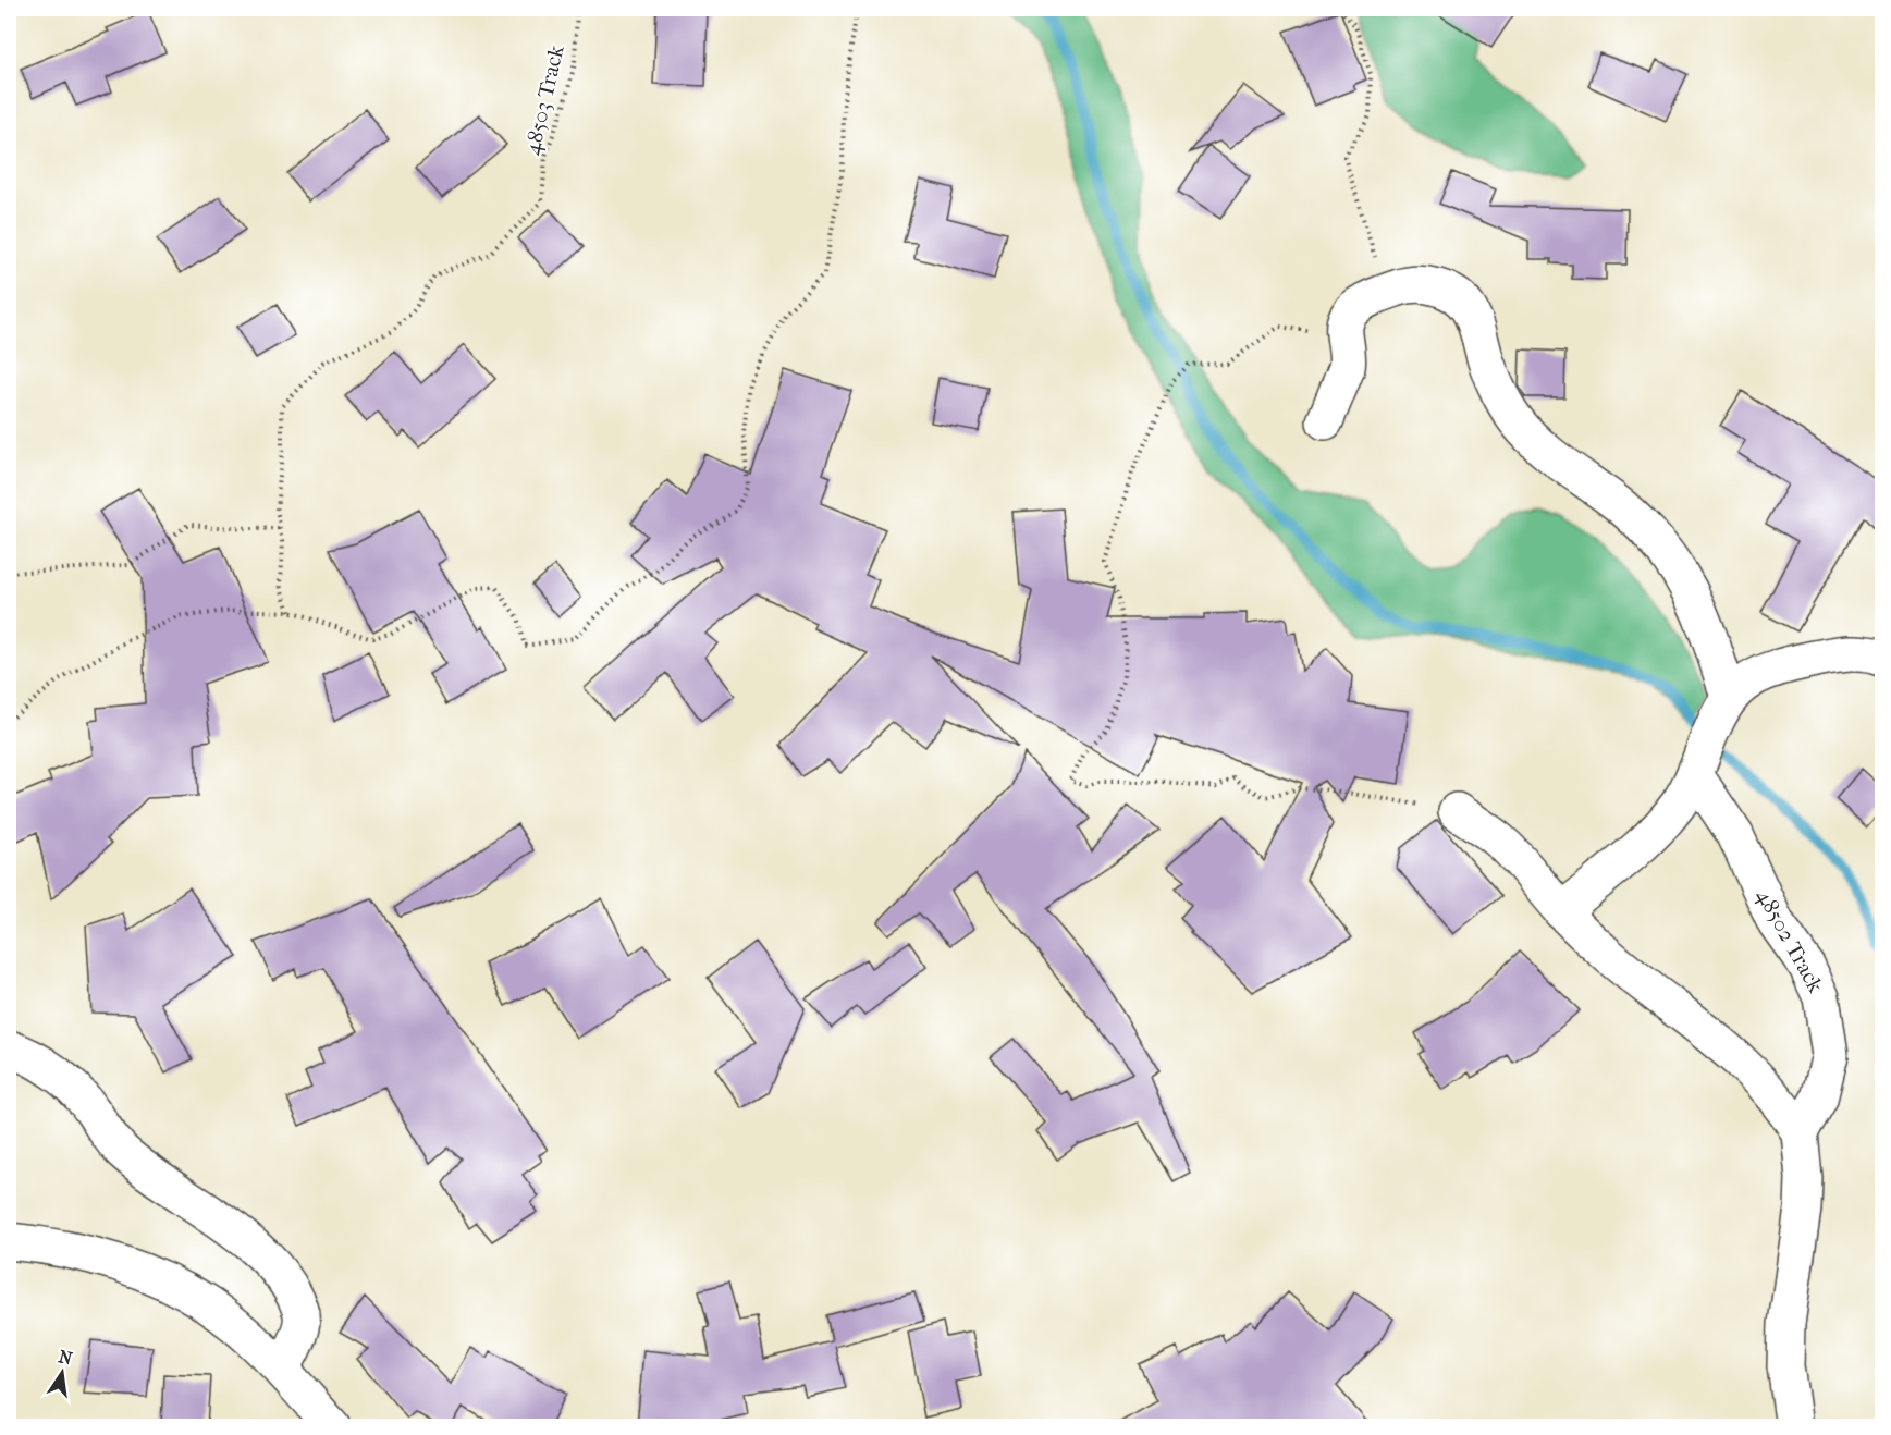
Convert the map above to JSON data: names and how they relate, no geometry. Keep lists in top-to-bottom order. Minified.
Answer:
{"streets":{"street":["48502 Track"],"path":["48503 Track"]},"north":"top"}
